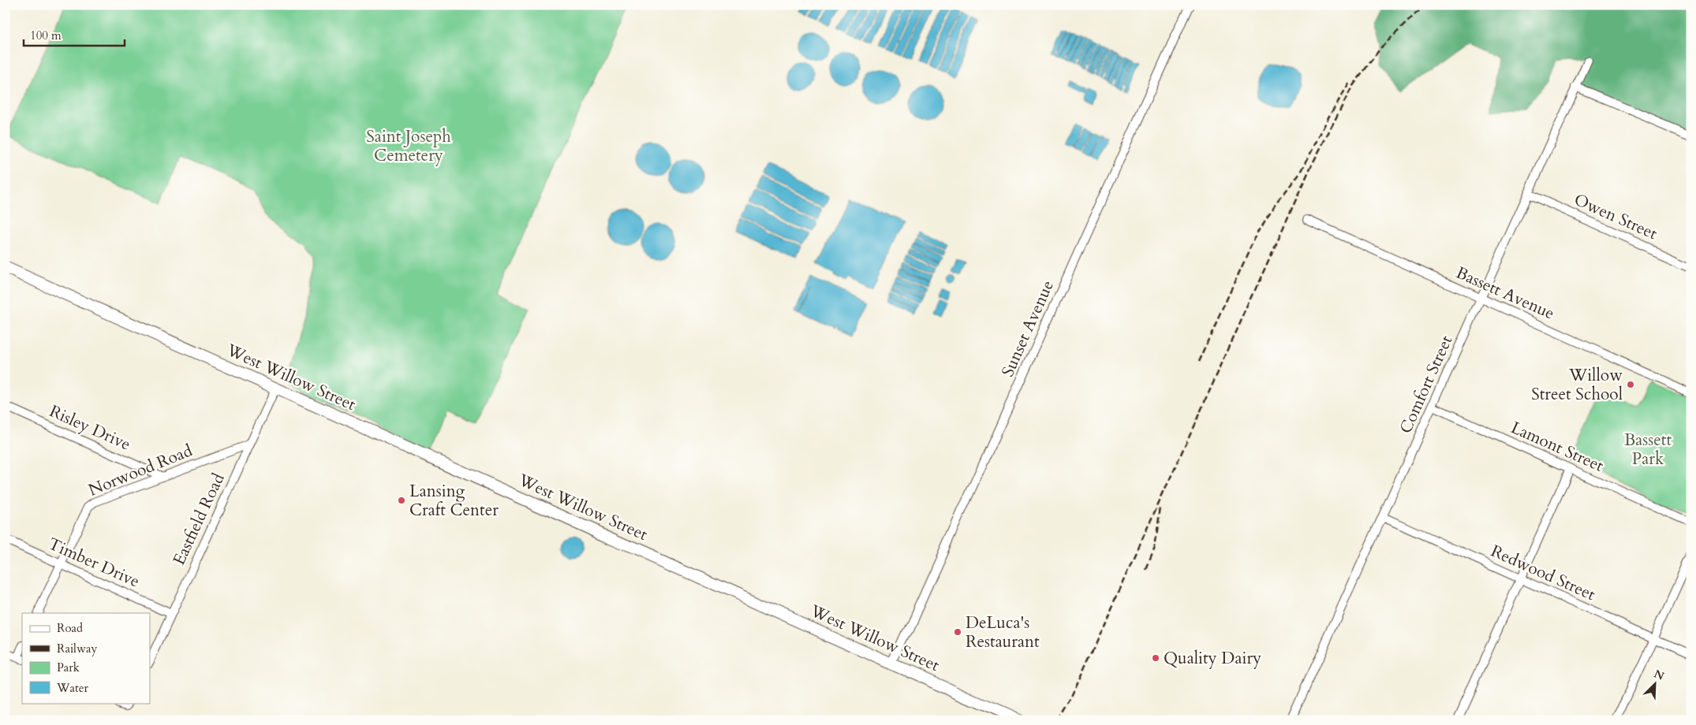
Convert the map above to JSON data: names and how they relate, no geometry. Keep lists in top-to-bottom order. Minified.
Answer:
{"streets":{"street":["Owen Street","Bassett Avenue","Sunset Avenue","West Willow Street","Comfort Street","Risley Drive","Lamont Street","Norwood Road","Eastfield Road","Timber Drive","Redwood Street"]},"crossings":[["Owen Street","Comfort Street"],["Bassett Avenue","Comfort Street"],["Sunset Avenue","West Willow Street"],["West Willow Street","Eastfield Road"],["Comfort Street","Lamont Street"],["Comfort Street","Redwood Street"],["Risley Drive","Norwood Road"],["Norwood Road","Eastfield Road"],["Norwood Road","Timber Drive"],["Eastfield Road","Timber Drive"]],"parks":["Saint Joseph Cemetery","Bassett Park"],"places":["Willow Street School","Lansing Craft Center","DeLuca's Restaurant","Quality Dairy"],"legend":["Road","Railway","Park","Water"],"scale_bar":"100 m","north":"top right"}
